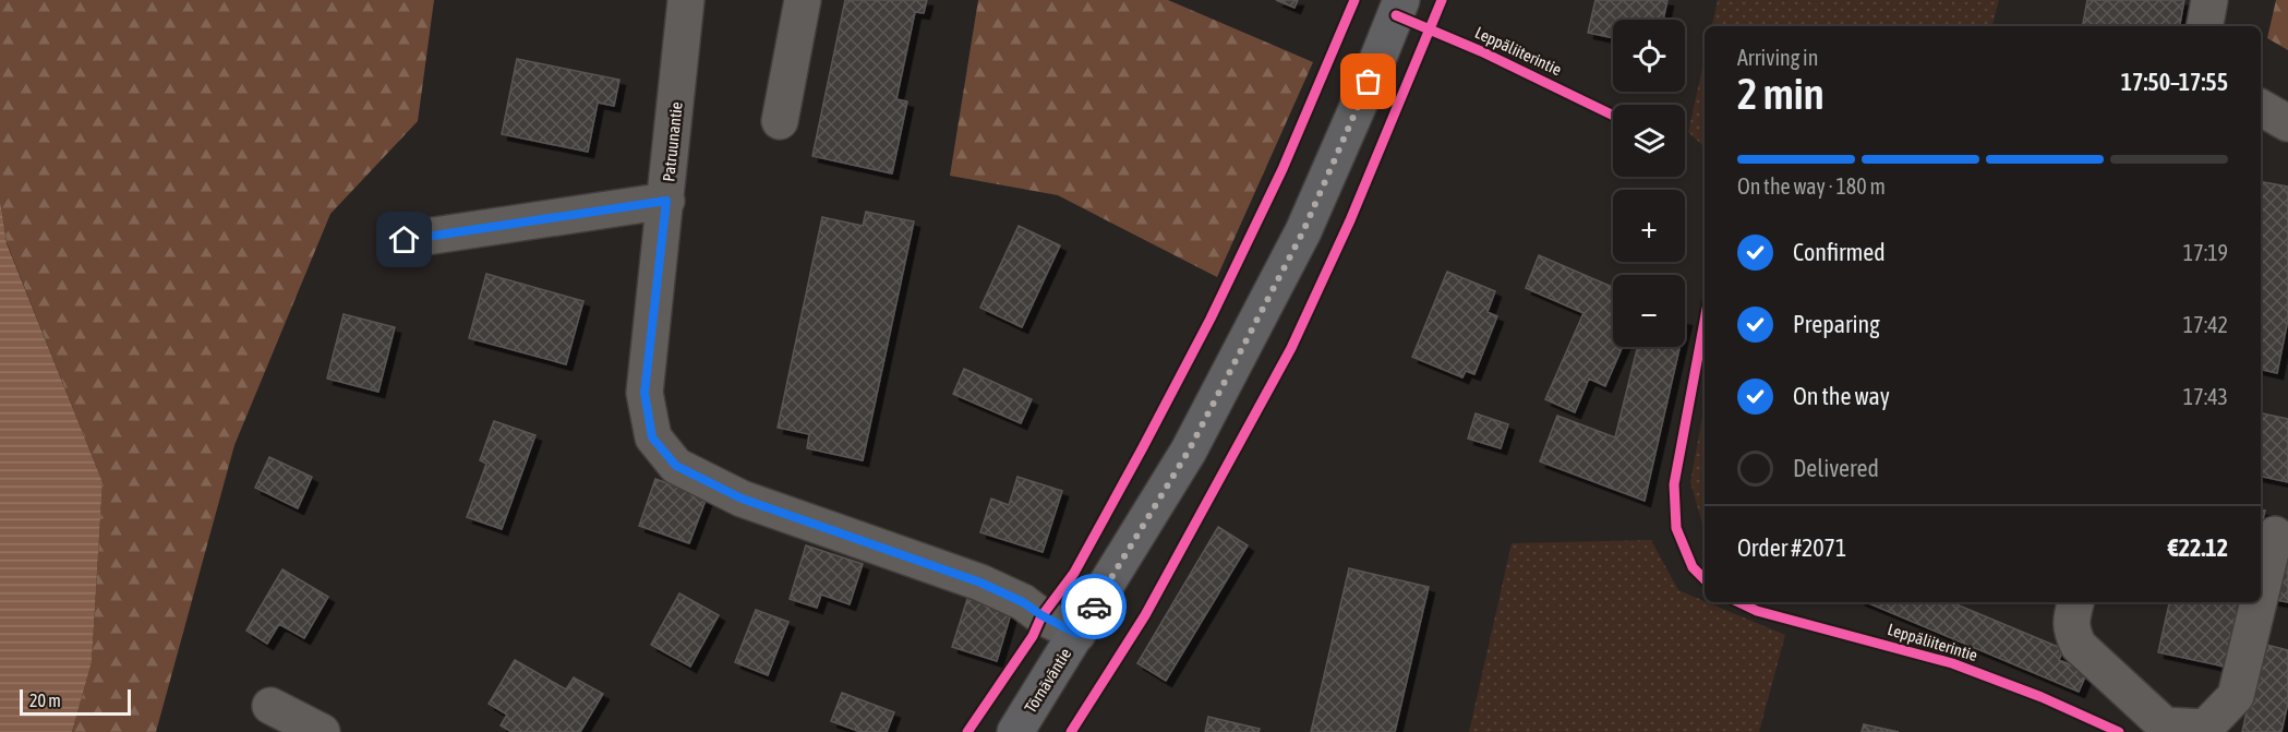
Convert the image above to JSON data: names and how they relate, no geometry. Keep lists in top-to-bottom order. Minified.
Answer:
{"streets":{"main road":["Törnäväntie"],"street":["Patruunantie"],"cycle path":["Leppäliiterintie"]},"crossings":[["Patruunantie","Törnäväntie"]],"scale_bar":"20 m","page":{"map_buttons":["+","−"],"heading":["2 min","Arriving in","17:50–17:55"],"panel":["Order #2071","€22.12"],"bar":"On the way · 180 m","list":[["Confirmed","17:19"],["Preparing","17:42"],["On the way","17:43"],"Delivered"],"scale":"20 m"}}
